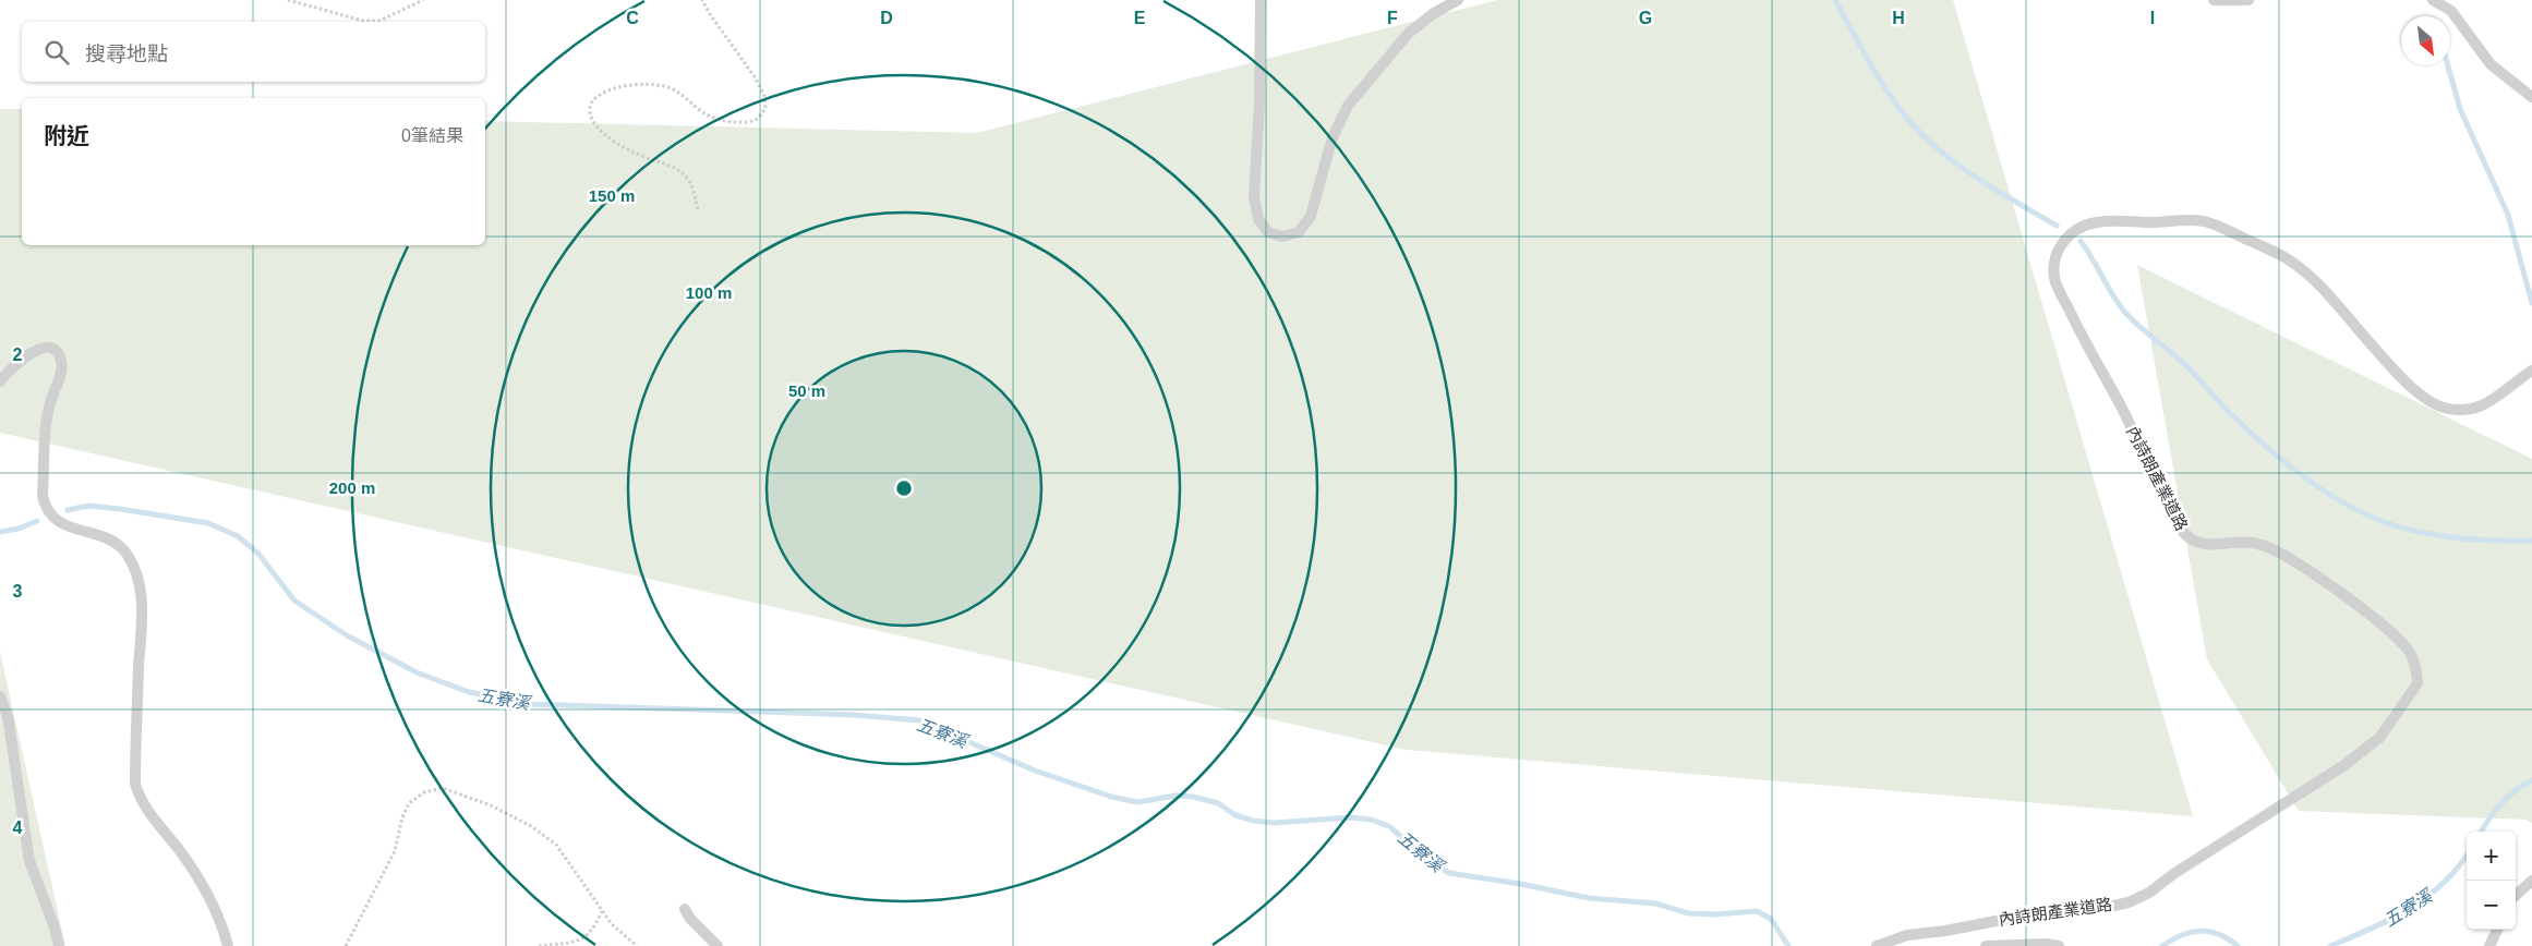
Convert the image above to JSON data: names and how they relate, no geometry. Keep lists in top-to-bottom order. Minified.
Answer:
{"streets":{"lane":["內詩朗產業道路"]},"water":["五寮溪"],"north":"bottom right","page":{"search":"搜尋地點","heading":["附近","0筆結果"],"map_buttons":["+","−"]},"grid":{"columns":["C","D","E","F","G","H","I"],"rows":["2","3","4"]},"rings":["150 m","100 m","50 m","200 m"]}
